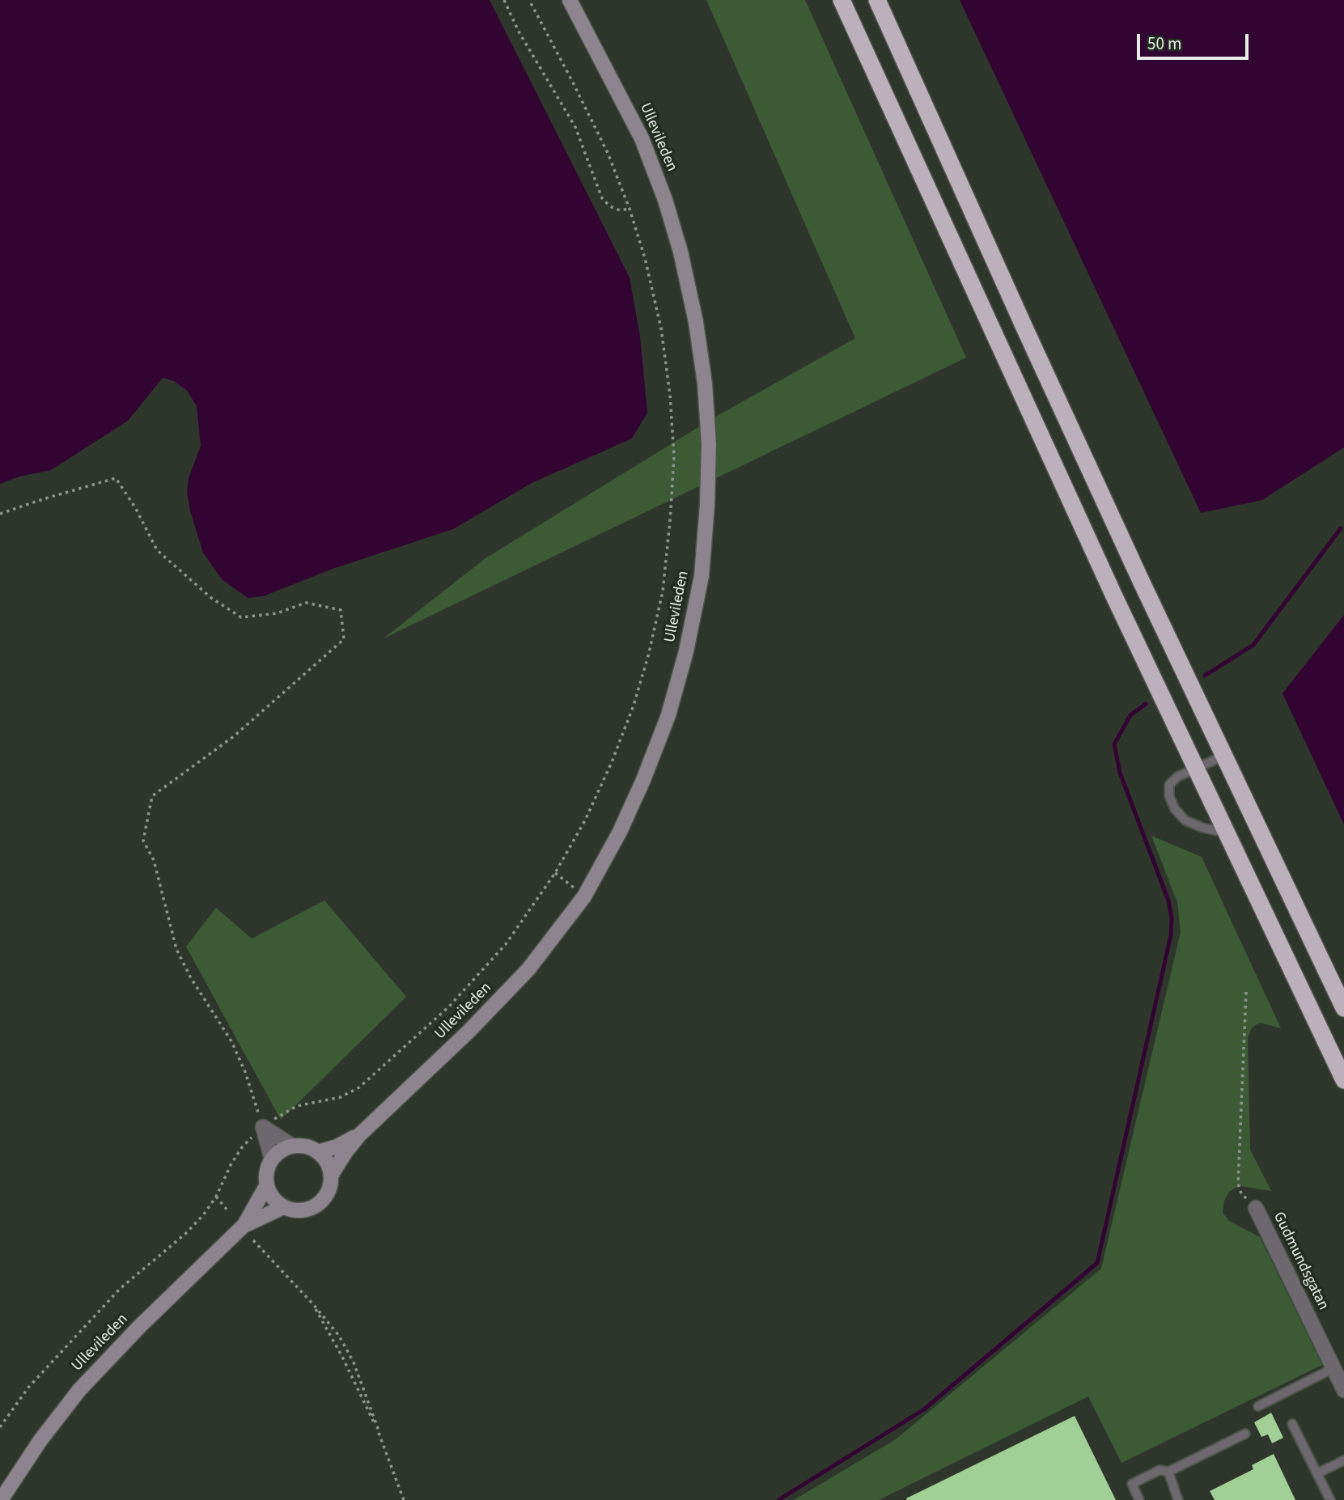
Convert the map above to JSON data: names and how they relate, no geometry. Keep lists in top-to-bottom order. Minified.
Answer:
{"streets":{"main road":["Ullevileden"],"street":["Gudmundsgatan"]},"scale_bar":"50 m"}
